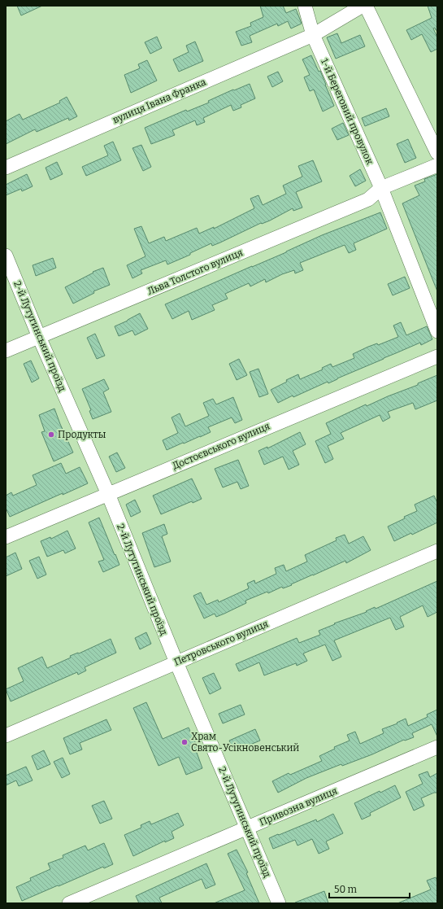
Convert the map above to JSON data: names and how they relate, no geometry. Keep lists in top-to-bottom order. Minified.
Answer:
{"streets":{"street":["вулиця Івана Франка","1-й Береговий провулок","Льва Толстого вулиця","2-й Лутугинський проїзд","Достоєвського вулиця","Петровського вулиця","Привозна вулиця"]},"crossings":[["вулиця Івана Франка","1-й Береговий провулок"],["1-й Береговий провулок","Льва Толстого вулиця"],["Льва Толстого вулиця","2-й Лутугинський проїзд"],["2-й Лутугинський проїзд","Достоєвського вулиця"],["2-й Лутугинський проїзд","Петровського вулиця"],["2-й Лутугинський проїзд","Привозна вулиця"]],"places":["Продукты","Храм Свято-Усікновенський"],"scale_bar":"50 m"}
